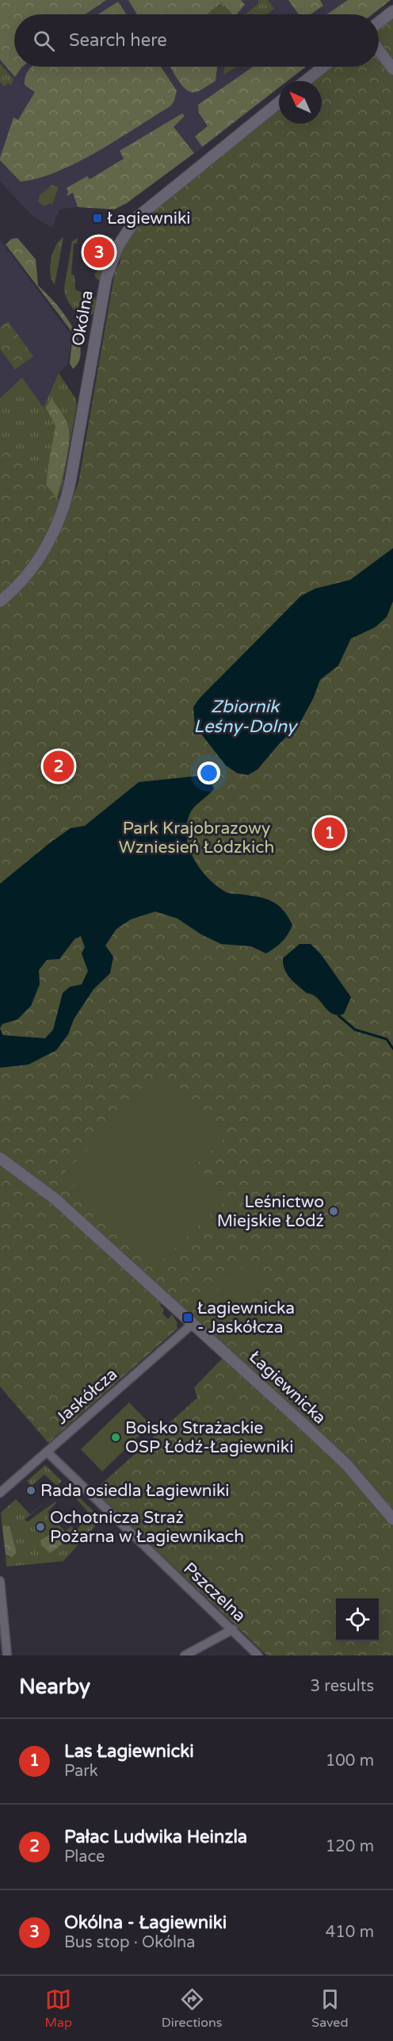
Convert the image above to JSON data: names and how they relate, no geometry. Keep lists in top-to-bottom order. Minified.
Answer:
{"streets":{"street":["Okólna","Łagiewnicka","Jaskółcza","Pszczelna"]},"crossings":[["Łagiewnicka","Jaskółcza"],["Jaskółcza","Pszczelna"]],"water":["Zbiornik Leśny-Dolny"],"parks":["Park Krajobrazowy Wzniesień Łódzkich"],"places":{"transit":["Łagiewniki","Łagiewnicka - Jaskółcza"],"other":["Leśnictwo Miejskie Łódź","Boisko Strażackie OSP Łódź-Łagiewniki","Rada osiedla Łagiewniki","Ochotnicza Straż Pożarna w Łagiewnikach"]},"north":"top left","page":{"search":"Search here","pins":["3","2","1"],"heading":["Nearby","3 results"],"list":[{"mark":"1","name":"Las Łagiewnicki","note":"Park","value":"100 m"},{"mark":"2","name":"Pałac Ludwika Heinzla","note":"Place","value":"120 m"},{"mark":"3","name":"Okólna - Łagiewniki","note":"Bus stop · Okólna","value":"410 m"}],"nav":["Map","Directions","Saved"]}}
